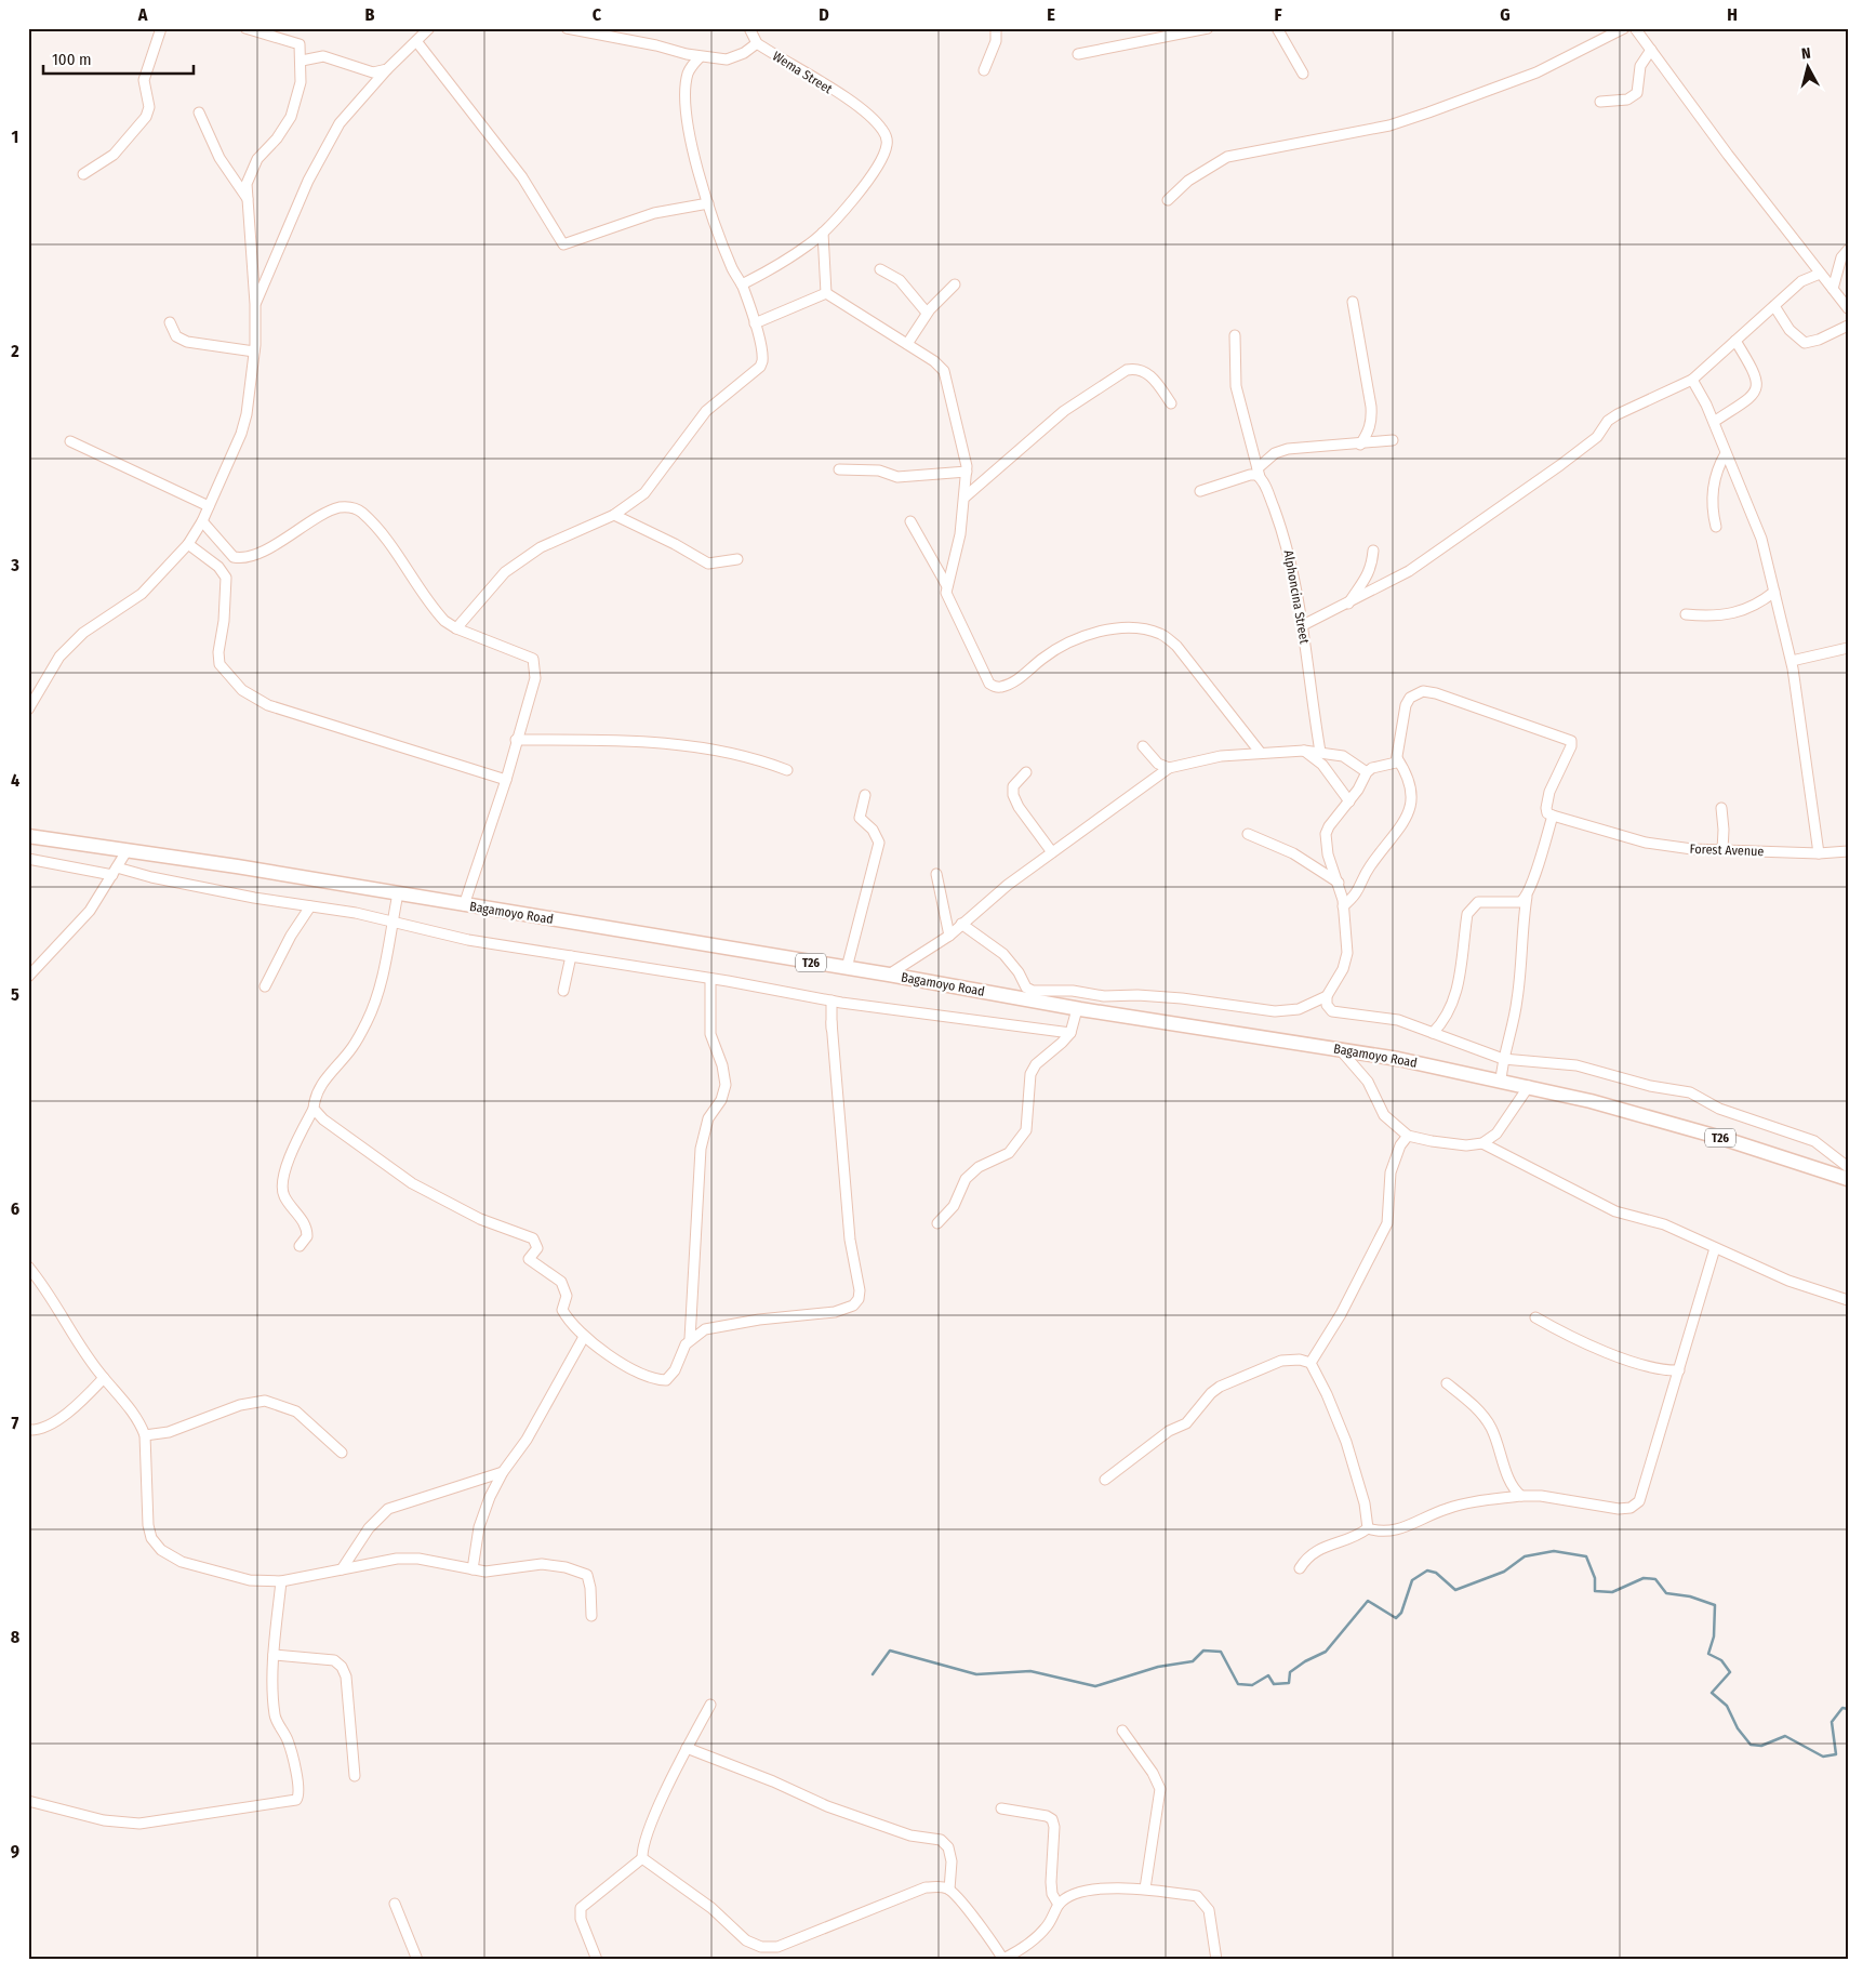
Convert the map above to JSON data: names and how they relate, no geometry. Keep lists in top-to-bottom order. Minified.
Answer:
{"streets":{"highway":["Bagamoyo Road","T26"],"street":["Wema Street","Alphoncina Street","Forest Avenue"]},"scale_bar":"100 m","north":"top","grid":{"columns":["A","B","C","D","E","F","G","H"],"rows":["1","2","3","4","5","6","7","8","9"]}}
